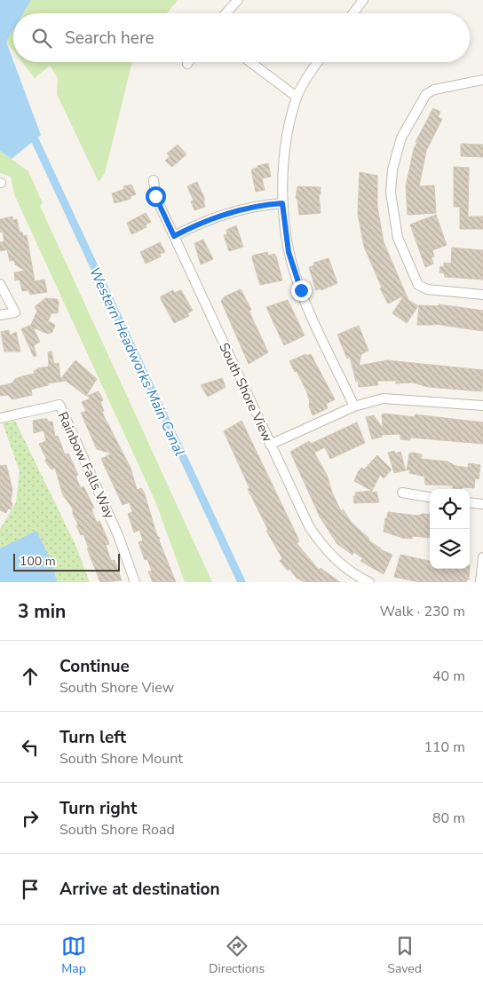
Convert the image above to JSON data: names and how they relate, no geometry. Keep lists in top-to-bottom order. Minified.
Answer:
{"streets":{"street":["South Shore View","Rainbow Falls Way"]},"water":["Western Headworks Main Canal"],"scale_bar":"100 m","page":{"search":"Search here","scale":"100 m","heading":["3 min","Walk · 230 m"],"list":[["Continue","South Shore View","40 m"],["Turn left","South Shore Mount","110 m"],["Turn right","South Shore Road","80 m"],"Arrive at destination"],"nav":["Map","Directions","Saved"]}}
